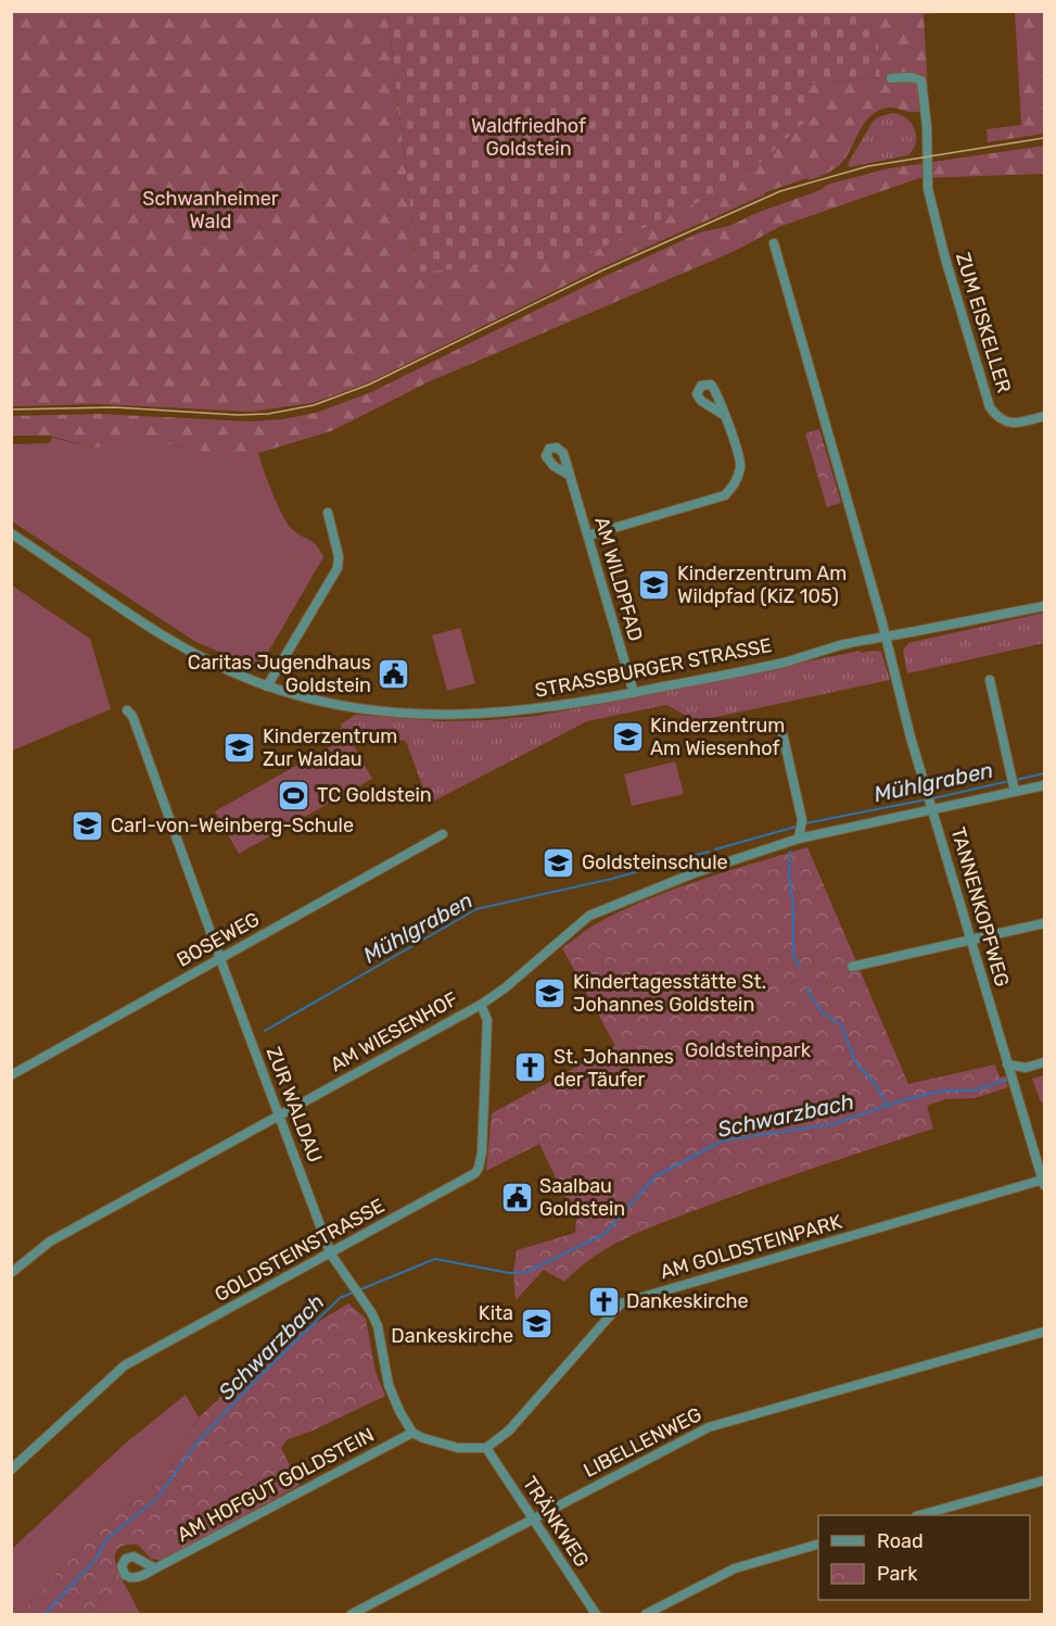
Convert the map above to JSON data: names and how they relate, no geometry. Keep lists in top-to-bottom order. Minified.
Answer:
{"streets":{"street":["ZUM EISKELLER","AM WILDPFAD","STRASSBURGER STRASSE","TANNENKOPFWEG","BOSEWEG","AM WIESENHOF","ZUR WALDAU","AM GOLDSTEINPARK","GOLDSTEINSTRASSE","LIBELLENWEG","AM HOFGUT GOLDSTEIN","TRÄNKWEG"]},"crossings":[["AM WILDPFAD","STRASSBURGER STRASSE"],["STRASSBURGER STRASSE","TANNENKOPFWEG"],["TANNENKOPFWEG","AM WIESENHOF"],["TANNENKOPFWEG","AM GOLDSTEINPARK"],["BOSEWEG","ZUR WALDAU"],["AM WIESENHOF","ZUR WALDAU"],["AM WIESENHOF","GOLDSTEINSTRASSE"],["ZUR WALDAU","GOLDSTEINSTRASSE"],["ZUR WALDAU","AM HOFGUT GOLDSTEIN"],["AM GOLDSTEINPARK","TRÄNKWEG"],["LIBELLENWEG","TRÄNKWEG"]],"water":["Mühlgraben","Schwarzbach"],"parks":["Waldfriedhof Goldstein","Schwanheimer Wald","Goldsteinpark"],"places":{"school or university":["Kinderzentrum Am Wildpfad (KiZ 105)","Kinderzentrum Am Wiesenhof","Kinderzentrum Zur Waldau","Carl-von-Weinberg-Schule","Goldsteinschule","Kindertagesstätte St. Johannes Goldstein","Kita Dankeskirche"],"public building":["Caritas Jugendhaus Goldstein","Saalbau Goldstein"],"sports":["TC Goldstein"],"church":["St. Johannes der Täufer","Dankeskirche"]},"legend":["Road","Park"]}
